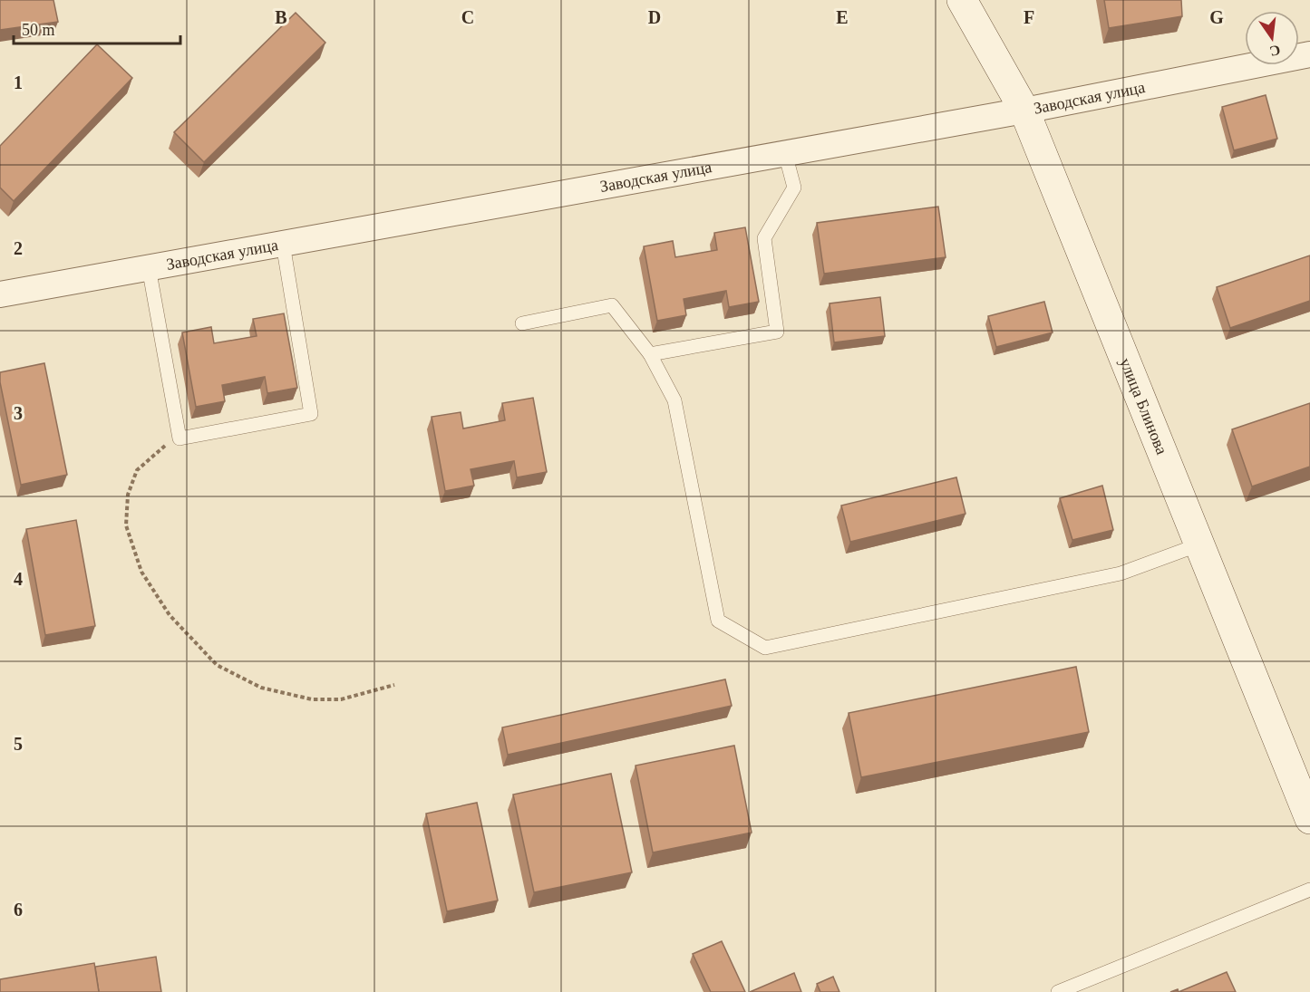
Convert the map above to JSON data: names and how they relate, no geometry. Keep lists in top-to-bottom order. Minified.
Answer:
{"streets":{"main road":["улица Блинова"],"street":["Заводская улица"]},"crossings":[["Заводская улица","улица Блинова"]],"scale_bar":"50 m","north":"bottom","grid":{"columns":["B","C","D","E","F","G"],"rows":["1","2","3","4","5","6"]}}
